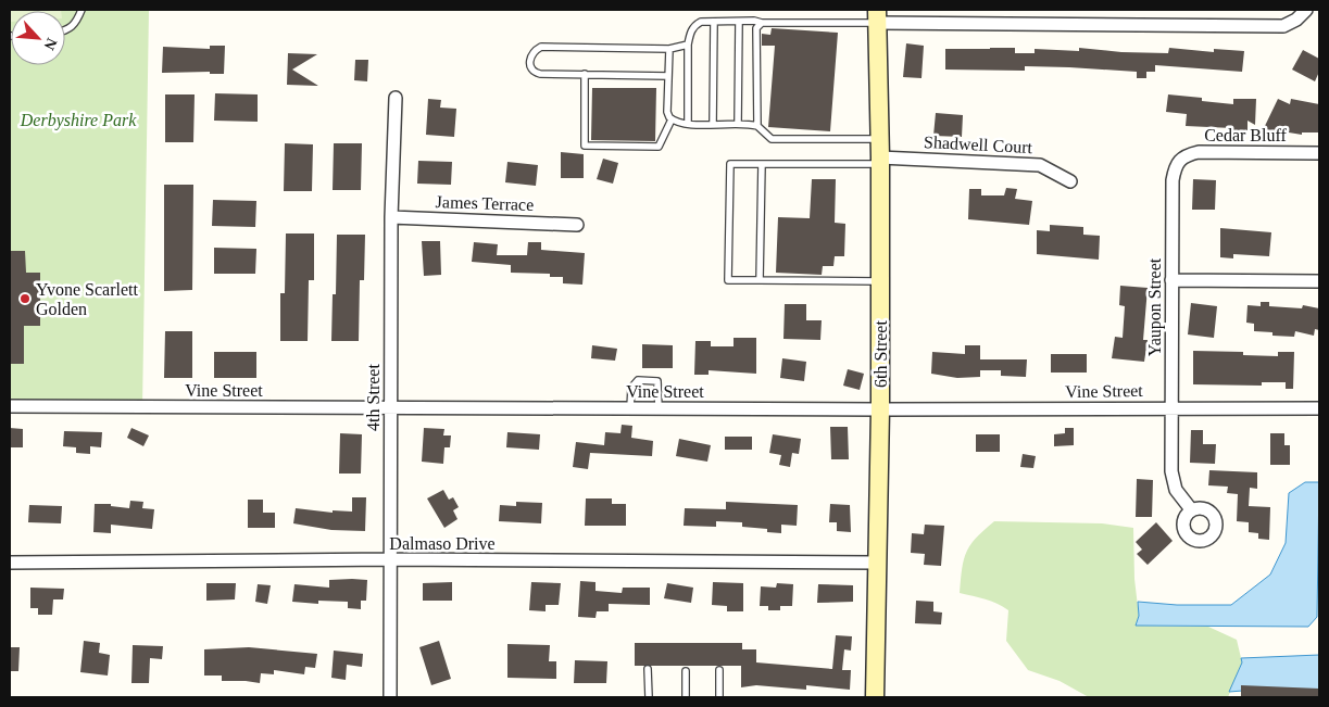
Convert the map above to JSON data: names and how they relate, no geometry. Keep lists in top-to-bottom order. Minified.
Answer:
{"streets":{"street":["Cedar Bluff","Shadwell Court","James Terrace","Yaupon Street","6th Street","Vine Street","4th Street","Dalmaso Drive"]},"crossings":[["Cedar Bluff","Yaupon Street"],["Shadwell Court","6th Street"],["James Terrace","4th Street"],["Yaupon Street","Vine Street"],["6th Street","Vine Street"],["6th Street","Dalmaso Drive"],["Vine Street","4th Street"],["4th Street","Dalmaso Drive"]],"parks":["Derbyshire Park"],"places":["Yvone Scarlett Golden"],"north":"bottom right"}
